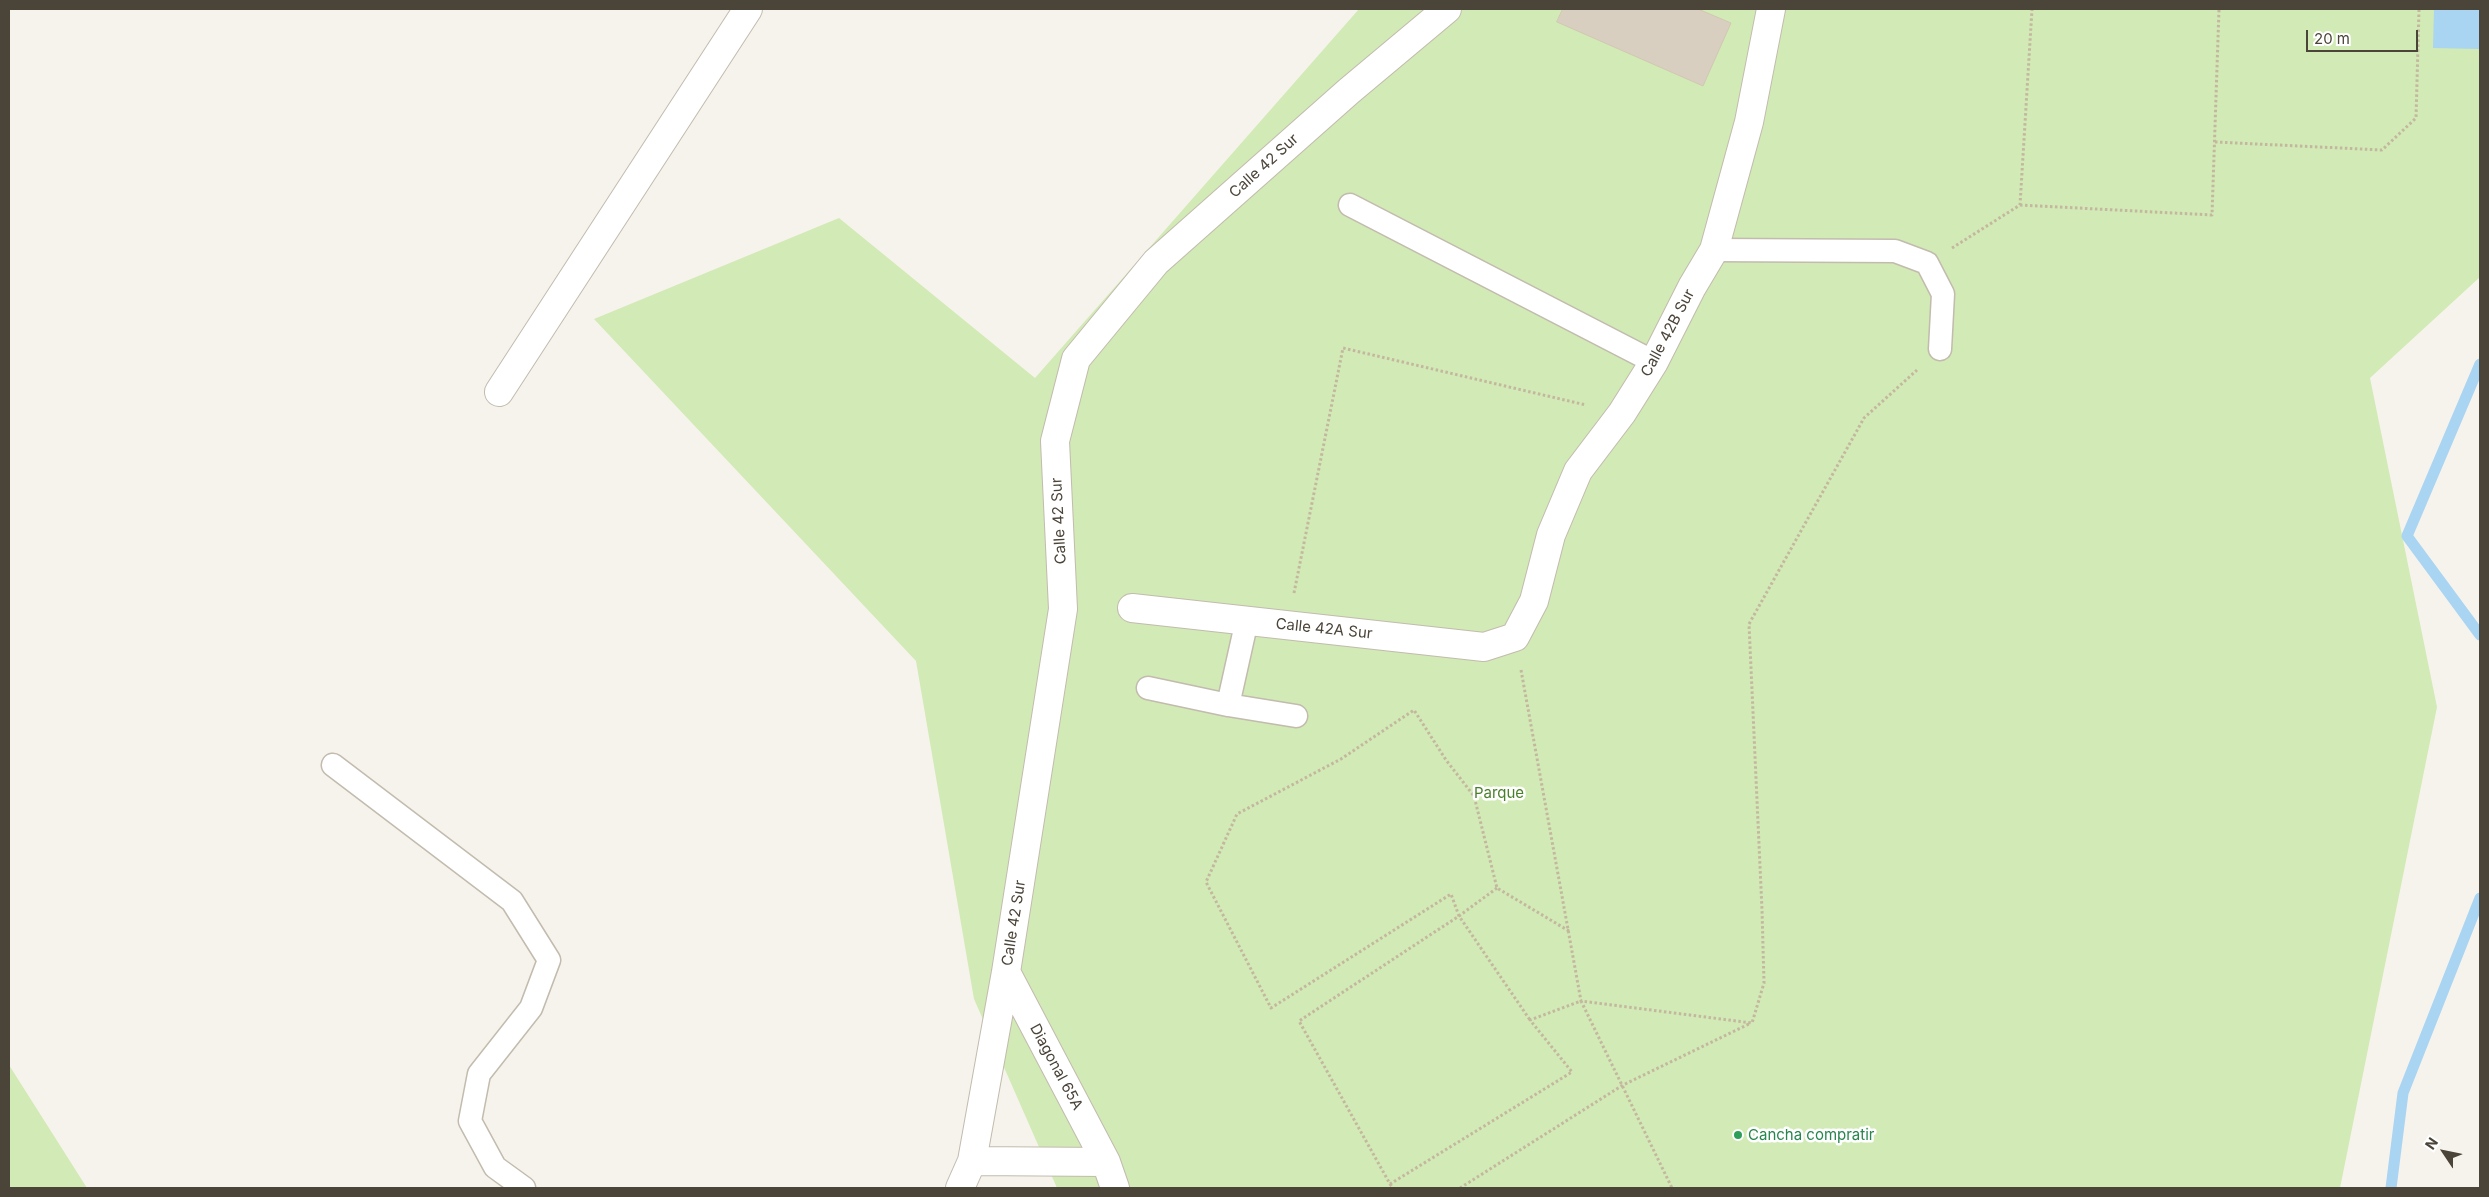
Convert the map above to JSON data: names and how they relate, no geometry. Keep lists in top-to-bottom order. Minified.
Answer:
{"streets":{"street":["Calle 42 Sur","Calle 42B Sur","Calle 42A Sur","Diagonal 65A"]},"crossings":[["Calle 42 Sur","Diagonal 65A"],["Calle 42B Sur","Calle 42A Sur"]],"parks":["Parque"],"places":["Cancha compratir"],"scale_bar":"20 m","north":"top left"}
